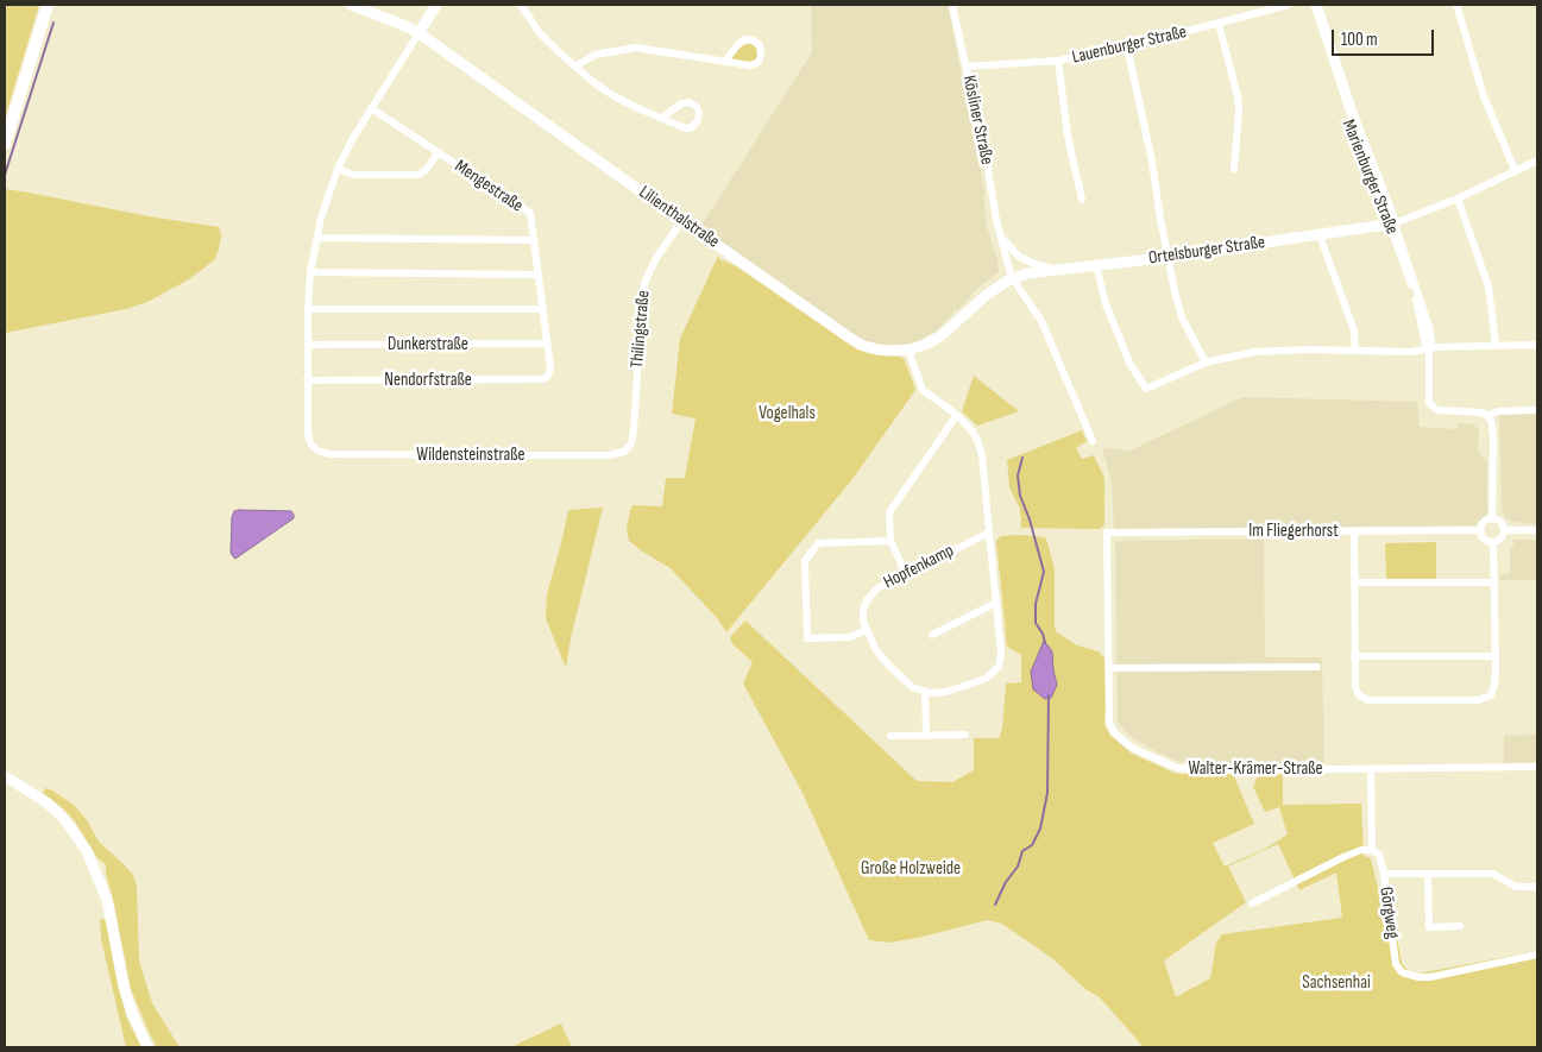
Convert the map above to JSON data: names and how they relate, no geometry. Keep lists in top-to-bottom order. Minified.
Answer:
{"streets":{"street":["Lauenburger Straße","Kösliner Straße","Marienburger Straße","Mengestraße","Lilienthalstraße","Ortelsburger Straße","Thilingstraße","Dunkerstraße","Nendorfstraße","Wildensteinstraße","Im Fliegerhorst","Hopfenkamp","Walter-Krämer-Straße","Görgweg"]},"crossings":[["Lauenburger Straße","Kösliner Straße"],["Kösliner Straße","Lilienthalstraße"],["Kösliner Straße","Ortelsburger Straße"],["Marienburger Straße","Ortelsburger Straße"],["Mengestraße","Dunkerstraße"],["Mengestraße","Nendorfstraße"],["Lilienthalstraße","Ortelsburger Straße"],["Lilienthalstraße","Thilingstraße"],["Thilingstraße","Wildensteinstraße"],["Nendorfstraße","Wildensteinstraße"],["Im Fliegerhorst","Walter-Krämer-Straße"]],"parks":["Vogelhals","Große Holzweide","Sachsenhai"],"scale_bar":"100 m"}
